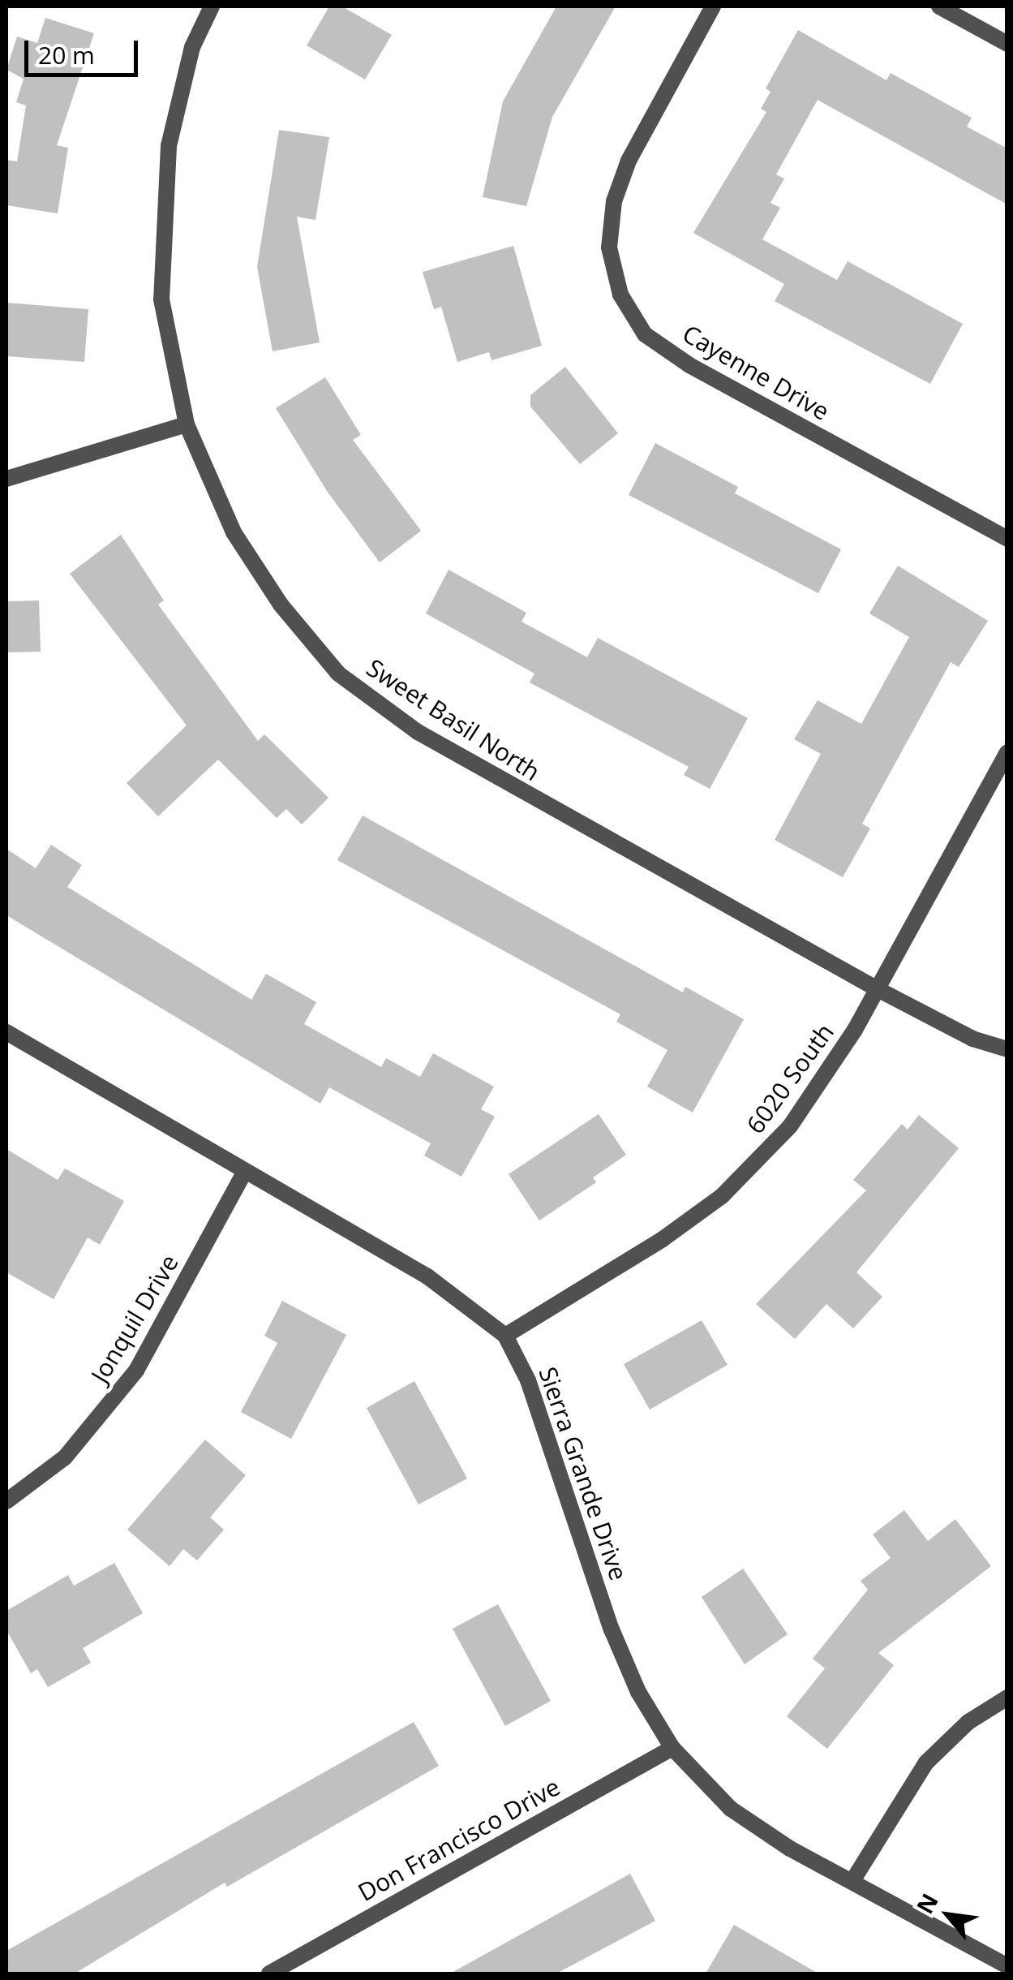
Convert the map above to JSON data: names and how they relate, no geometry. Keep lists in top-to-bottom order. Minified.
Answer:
{"streets":{"street":["Cayenne Drive","Sweet Basil North","6020 South","Jonquil Drive","Sierra Grande Drive","Don Francisco Drive"]},"crossings":[["Sweet Basil North","6020 South"],["6020 South","Sierra Grande Drive"],["Jonquil Drive","Sierra Grande Drive"],["Sierra Grande Drive","Don Francisco Drive"]],"scale_bar":"20 m","north":"top left"}
